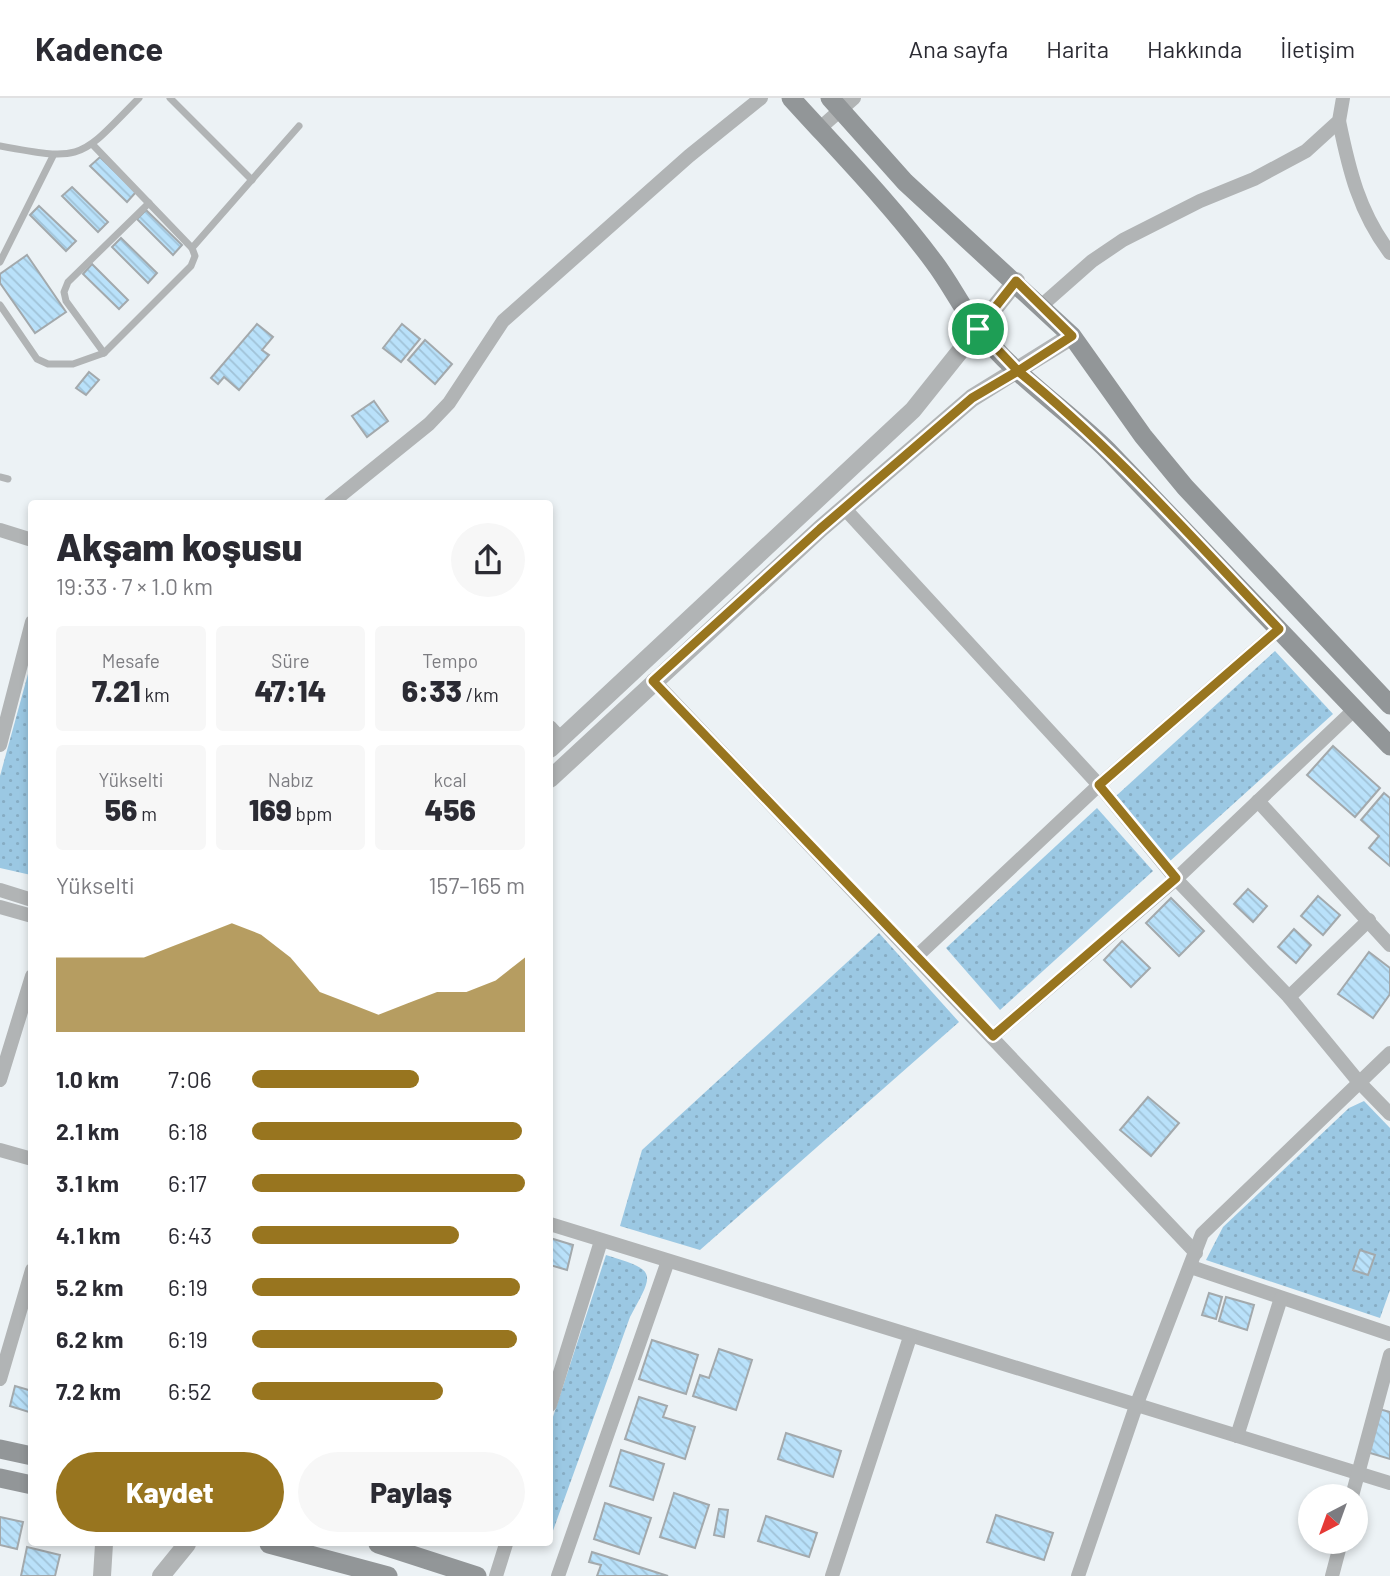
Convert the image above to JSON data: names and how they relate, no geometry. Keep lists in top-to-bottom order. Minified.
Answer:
{"north":"bottom left","page":{"header":"Kadence","nav":["Ana sayfa","Harita","Hakkında","İletişim"],"heading":["Akşam koşusu","19:33 · 7 × 1.0 km"],"stats":[["Mesafe","7.21 km"],["Süre","47:14"],["Tempo","6:33 /km"],["Yükselti","56 m"],["Nabız","169 bpm"],["kcal","456"]],"chart":["Yükselti","157–165 m"],"list":[{"name":"1.0 km","note":"7:06"},{"name":"2.1 km","note":"6:18"},{"name":"3.1 km","note":"6:17"},{"name":"4.1 km","note":"6:43"},{"name":"5.2 km","note":"6:19"},{"name":"6.2 km","note":"6:19"},{"name":"7.2 km","note":"6:52"}],"buttons":["Kaydet","Paylaş"]}}
